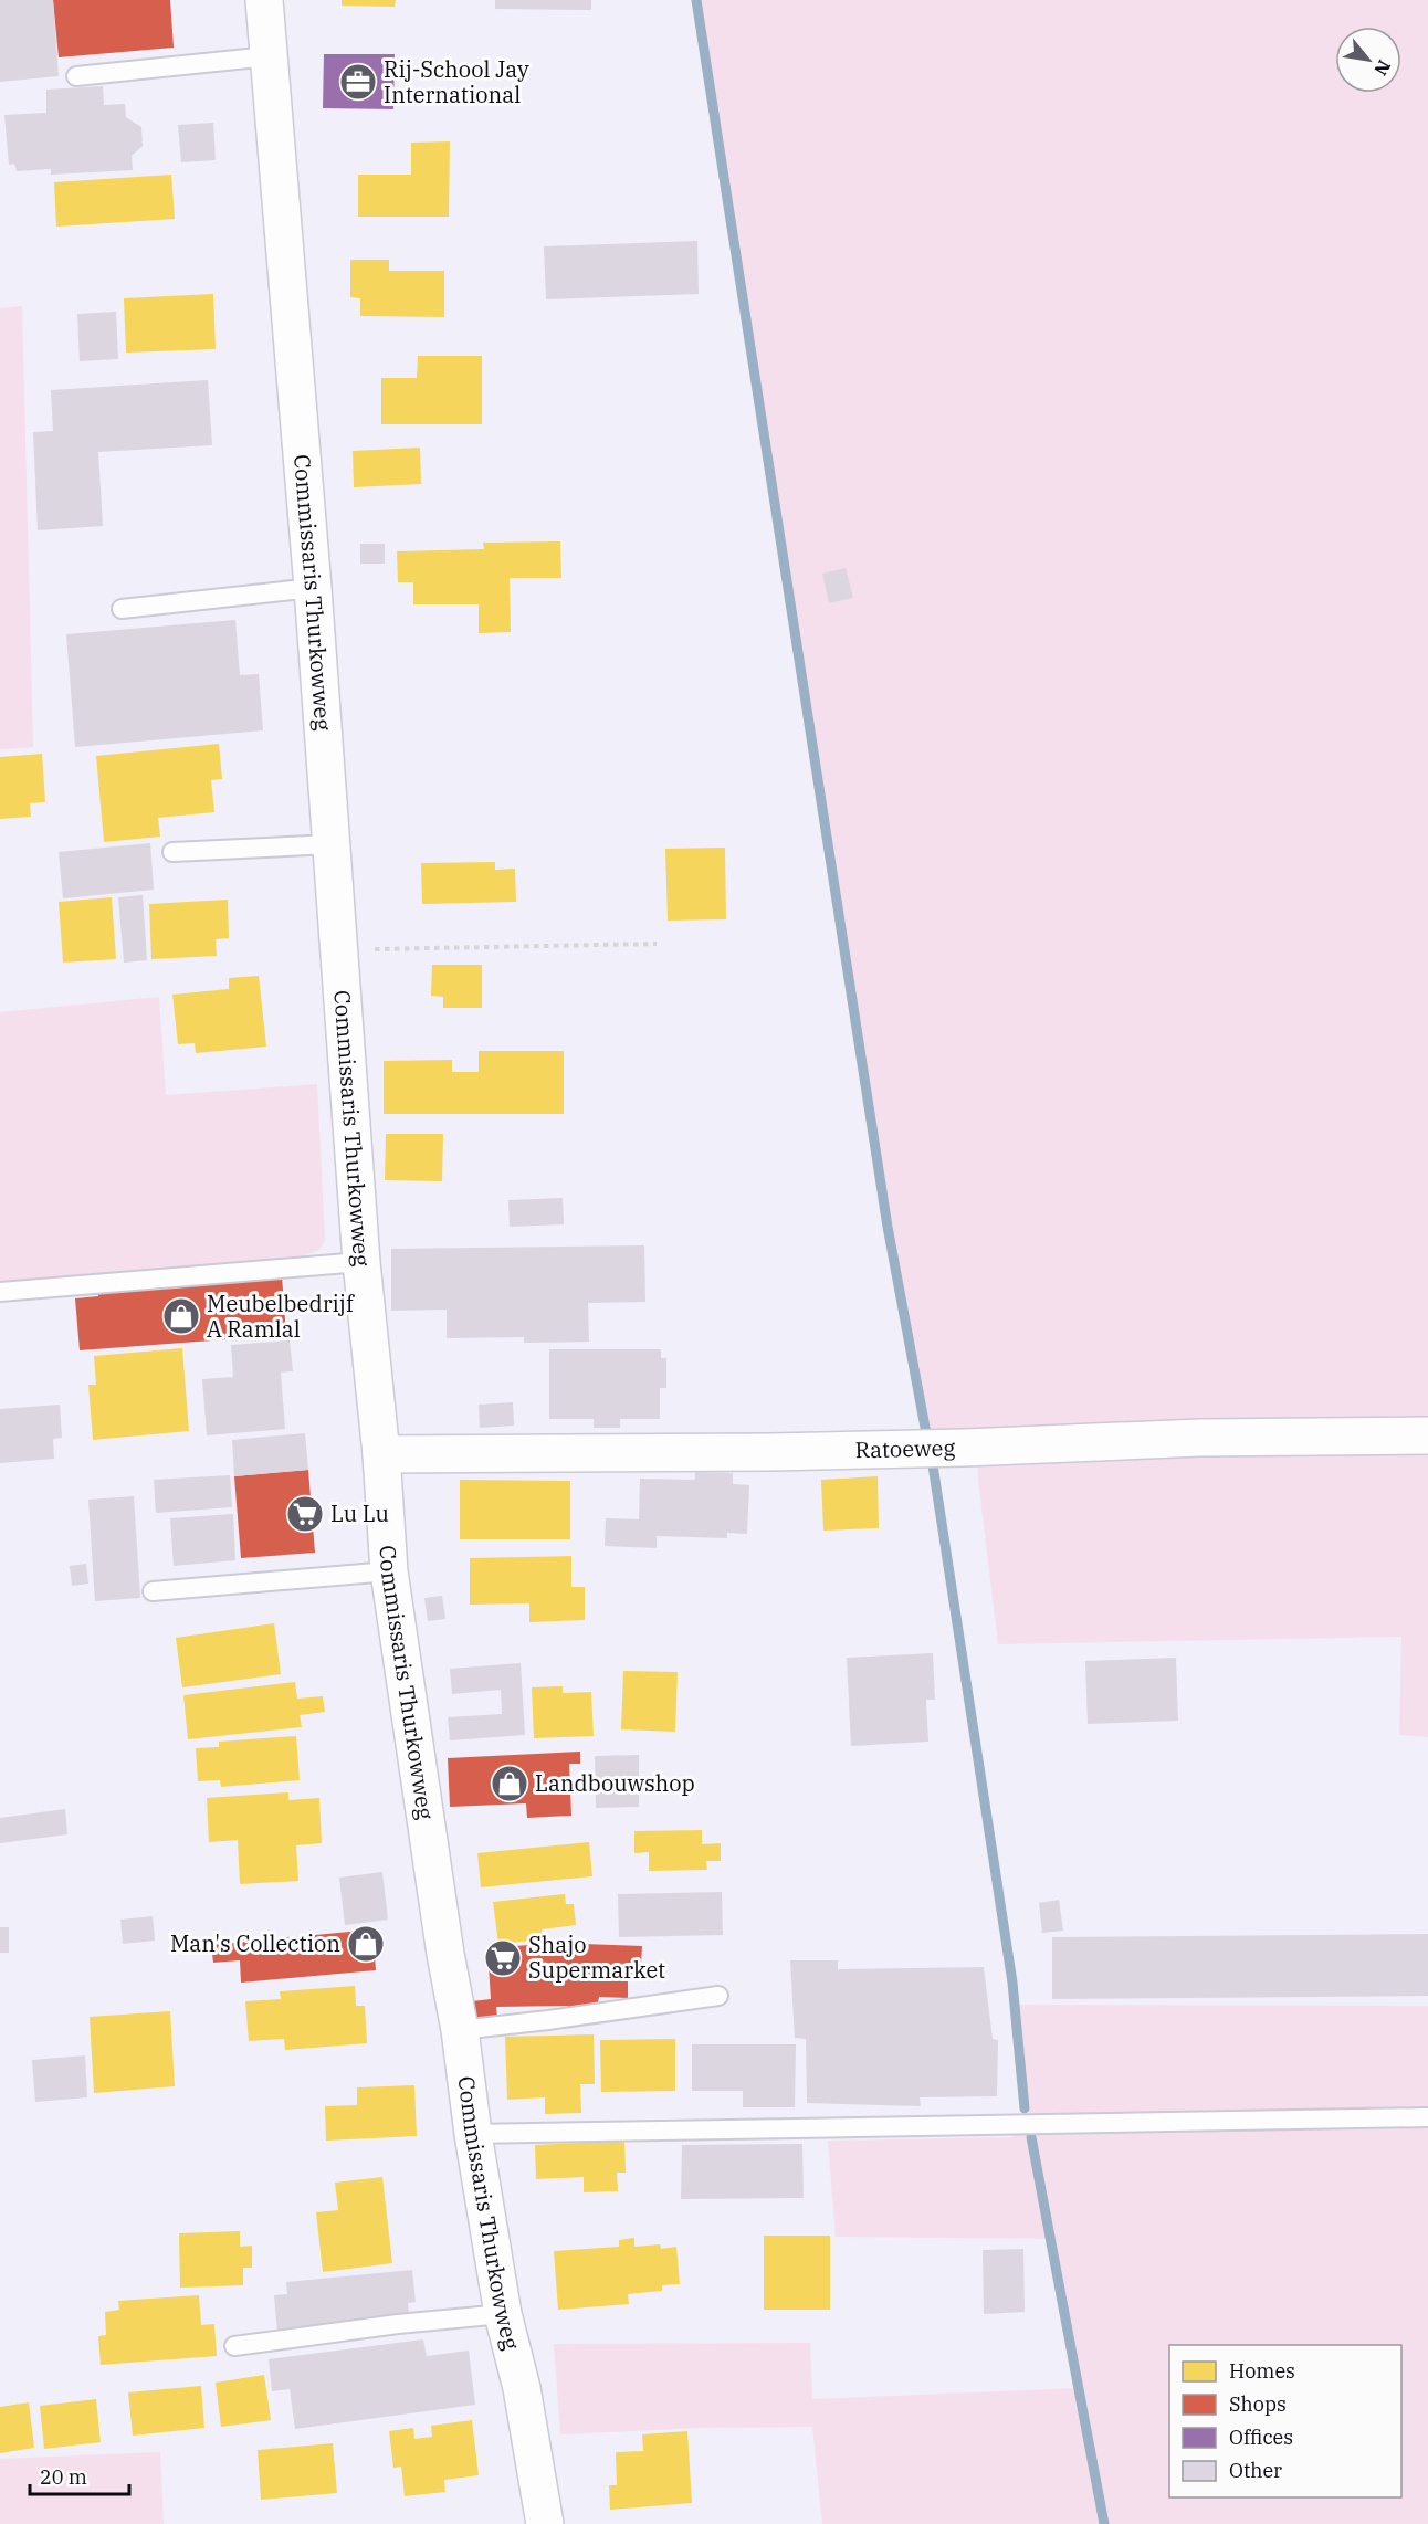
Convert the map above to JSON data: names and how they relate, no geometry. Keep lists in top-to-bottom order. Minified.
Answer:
{"streets":{"main road":["Commissaris Thurkowweg","Ratoeweg"]},"crossings":[["Commissaris Thurkowweg","Ratoeweg"]],"places":{"office":["Rij-School Jay International"],"shop":["Meubelbedrijf A Ramlal","Landbouwshop","Man's Collection"],"supermarket":["Lu Lu","Shajo Supermarket"]},"legend":["Homes","Shops","Offices","Other"],"scale_bar":"20 m","north":"bottom right"}
